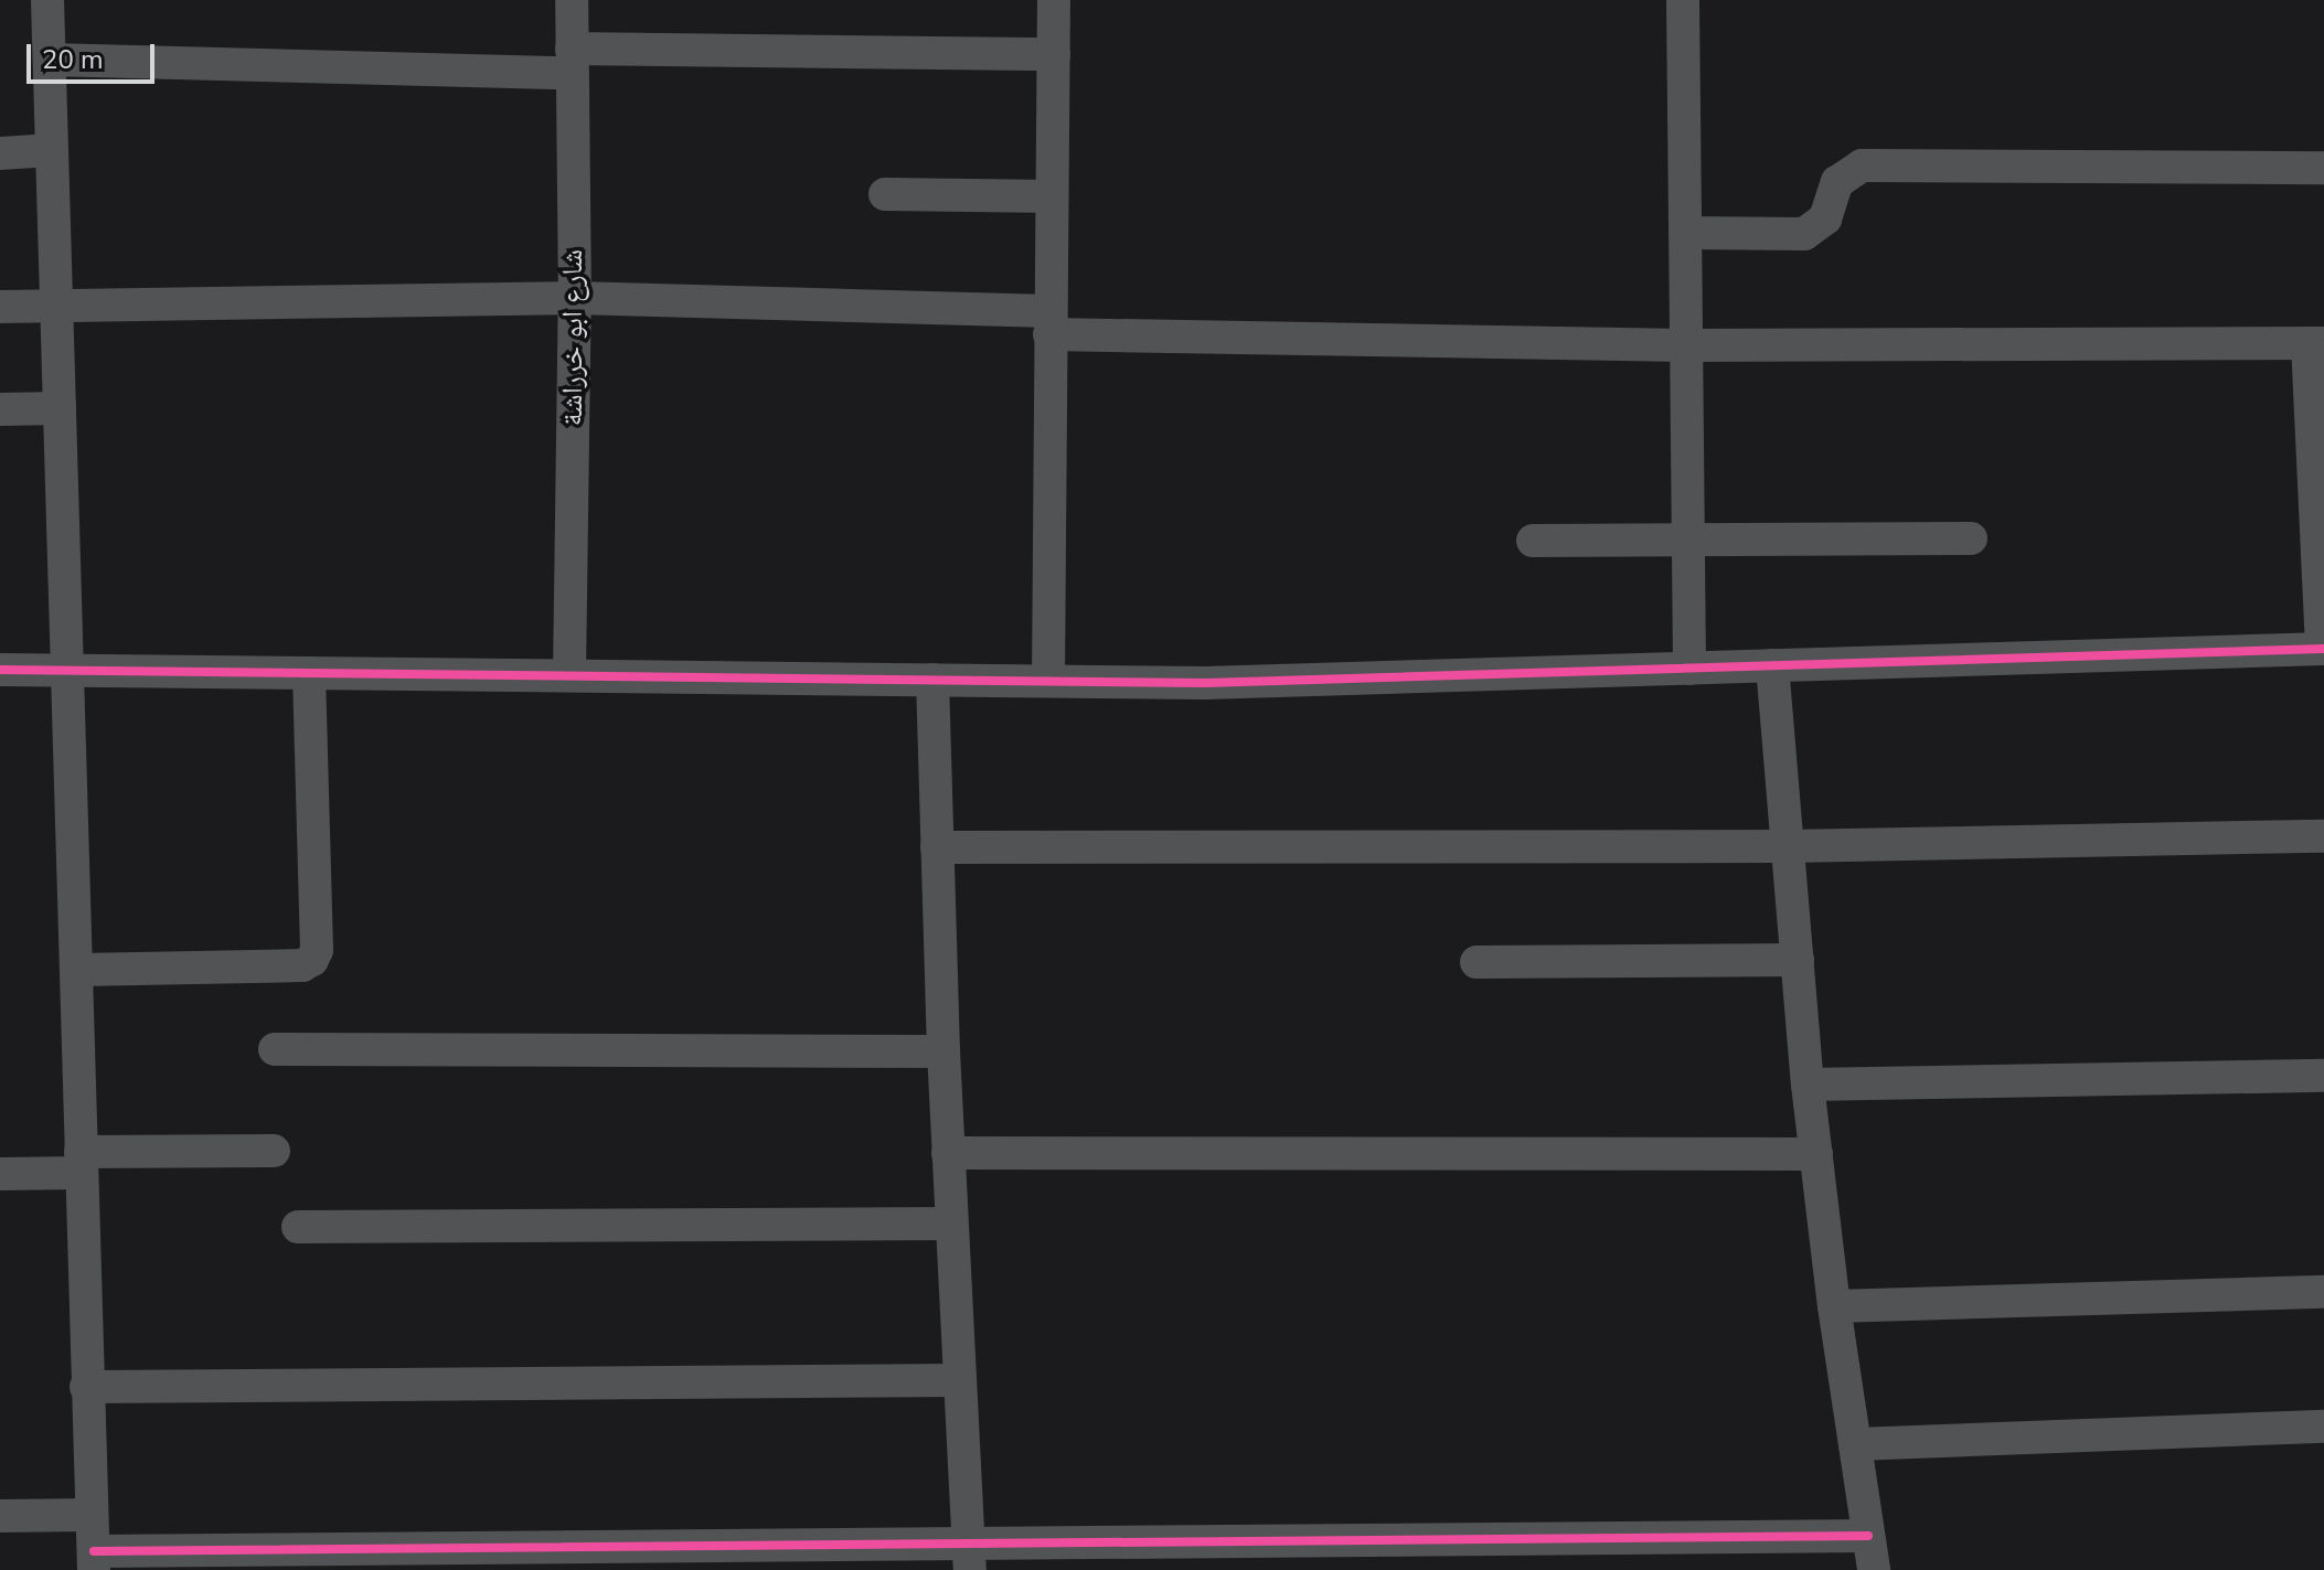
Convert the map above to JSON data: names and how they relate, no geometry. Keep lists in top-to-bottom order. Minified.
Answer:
{"streets":{"street":["شارع ابو خرراشة"]},"scale_bar":"20 m"}
